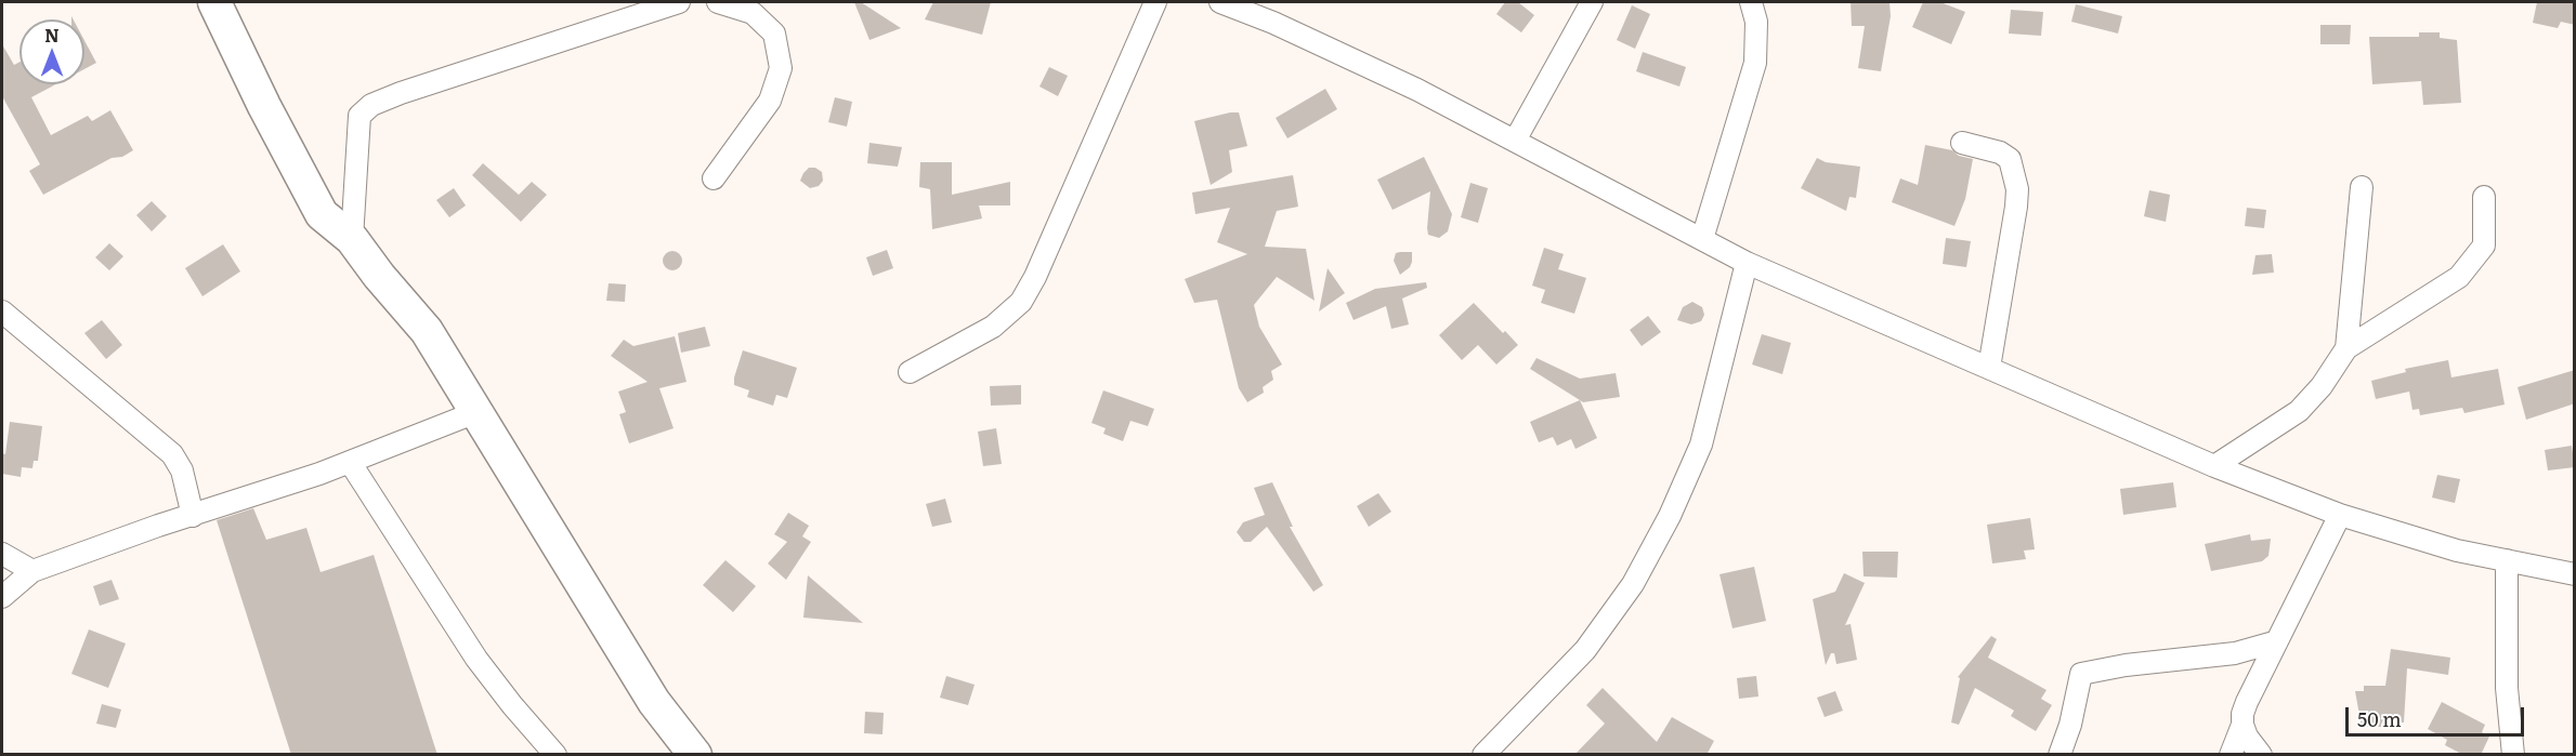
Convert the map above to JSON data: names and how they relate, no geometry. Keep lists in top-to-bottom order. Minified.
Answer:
{"scale_bar":"50 m","north":"top"}
